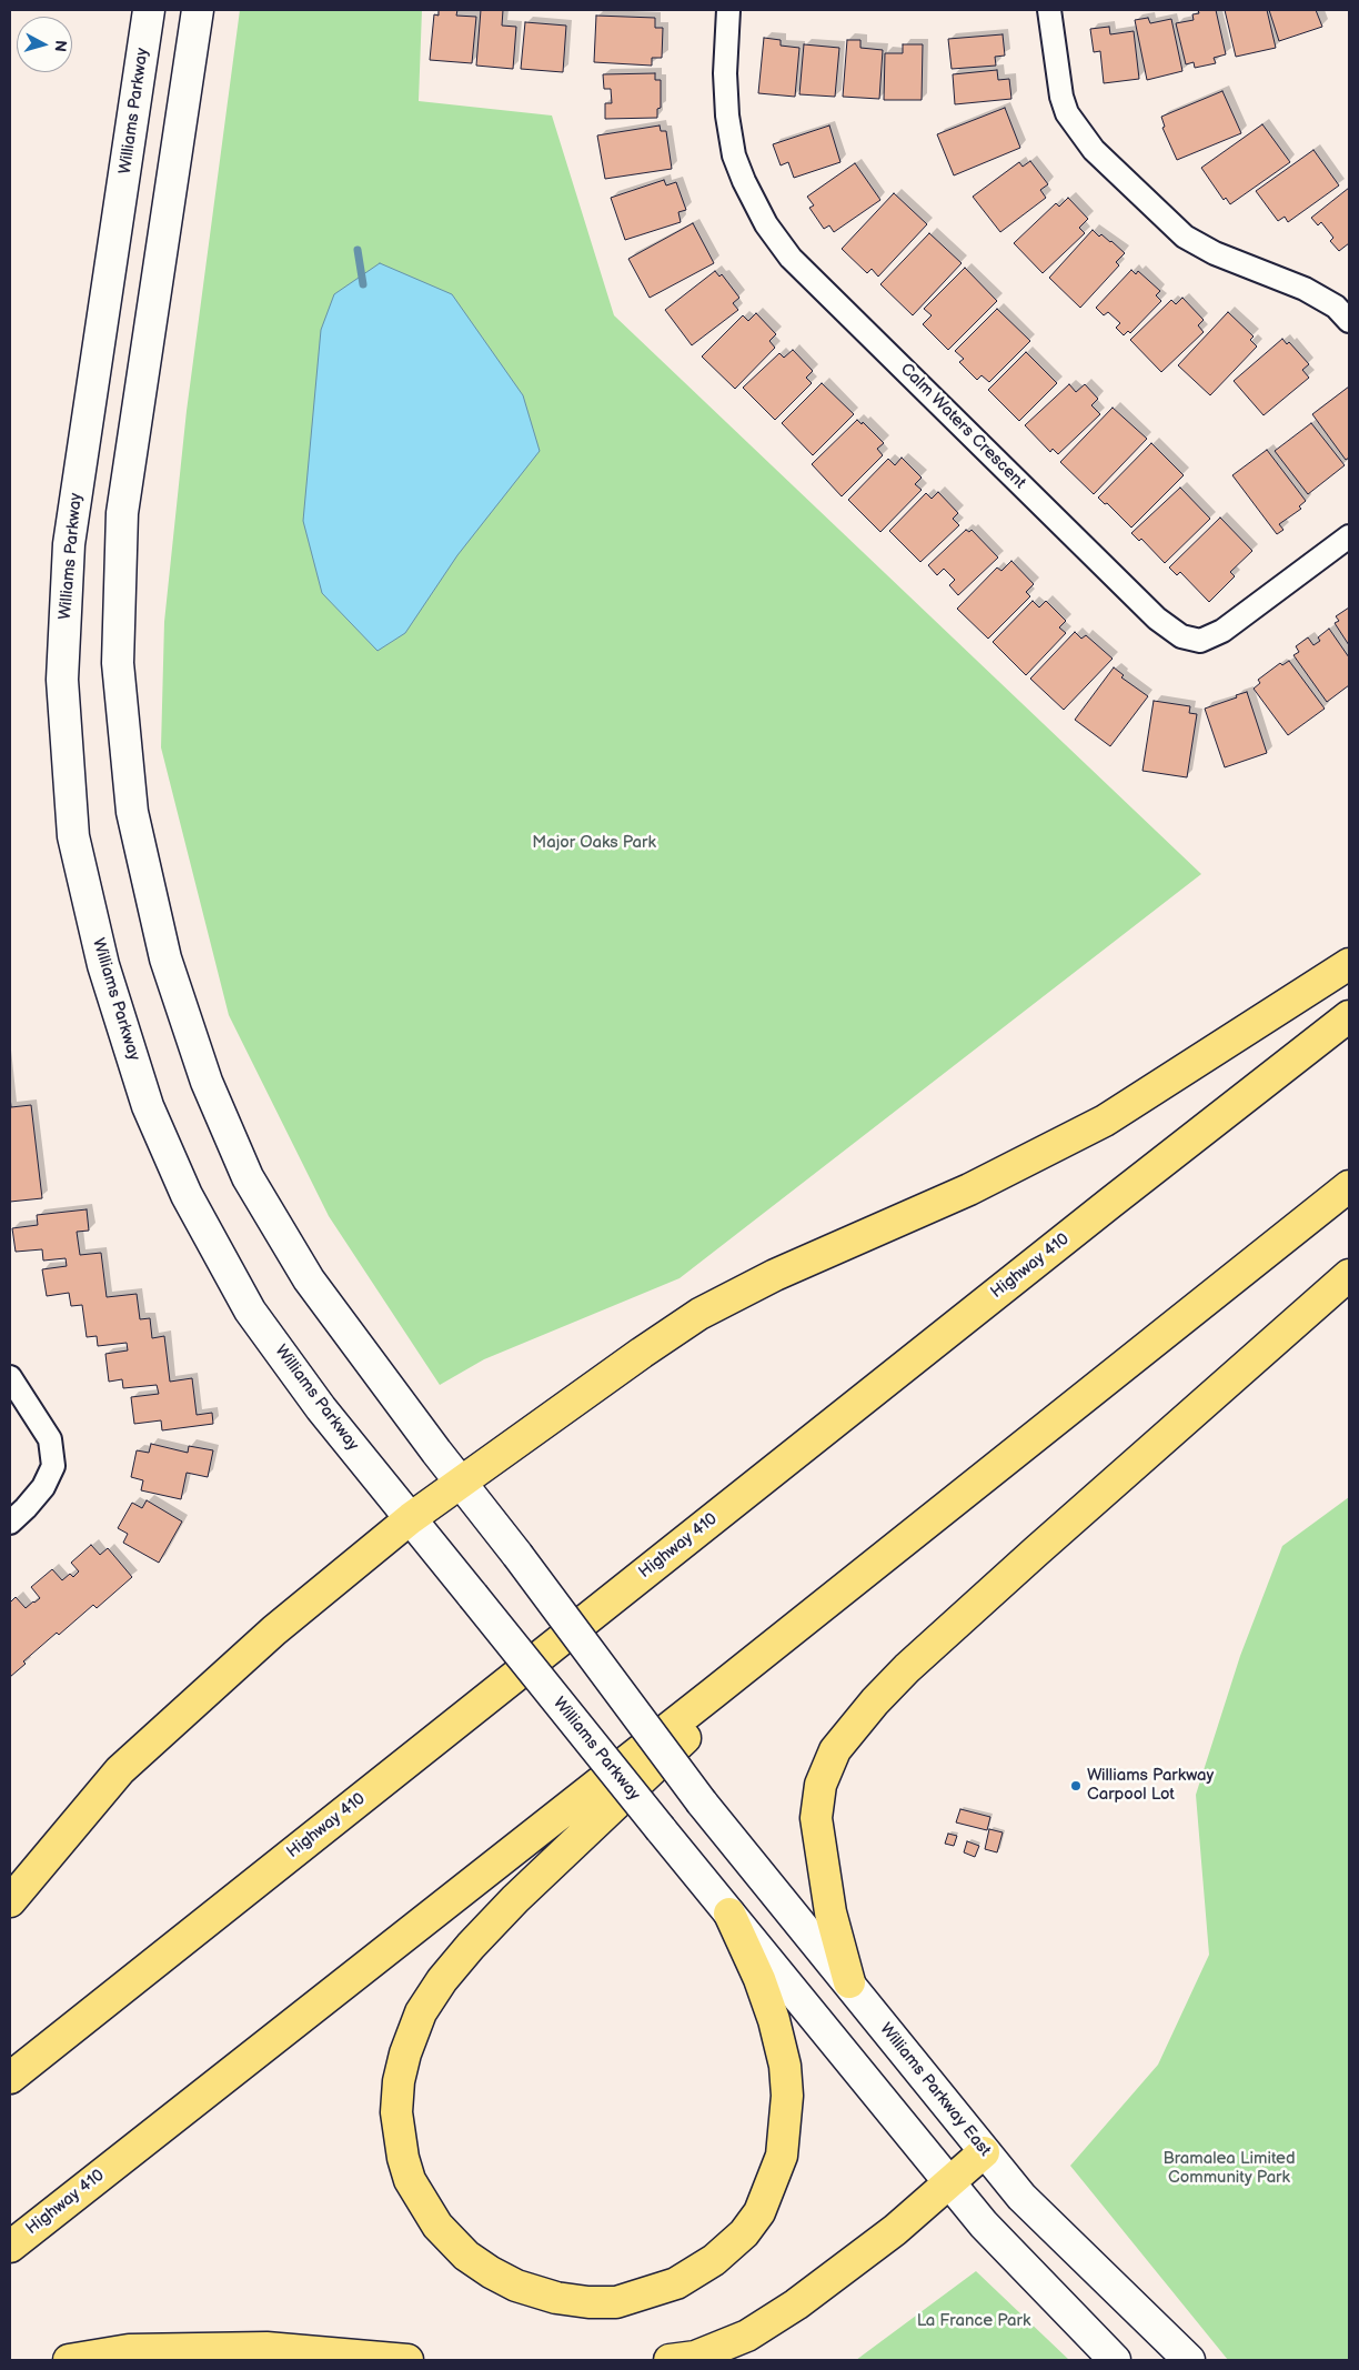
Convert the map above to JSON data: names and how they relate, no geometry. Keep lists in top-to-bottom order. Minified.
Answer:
{"streets":{"highway":["Highway 410"],"main road":["Williams Parkway","Williams Parkway East"],"street":["Calm Waters Crescent"]},"parks":["Major Oaks Park","Bramalea Limited Community Park","La France Park"],"places":["Williams Parkway Carpool Lot"],"north":"right"}
